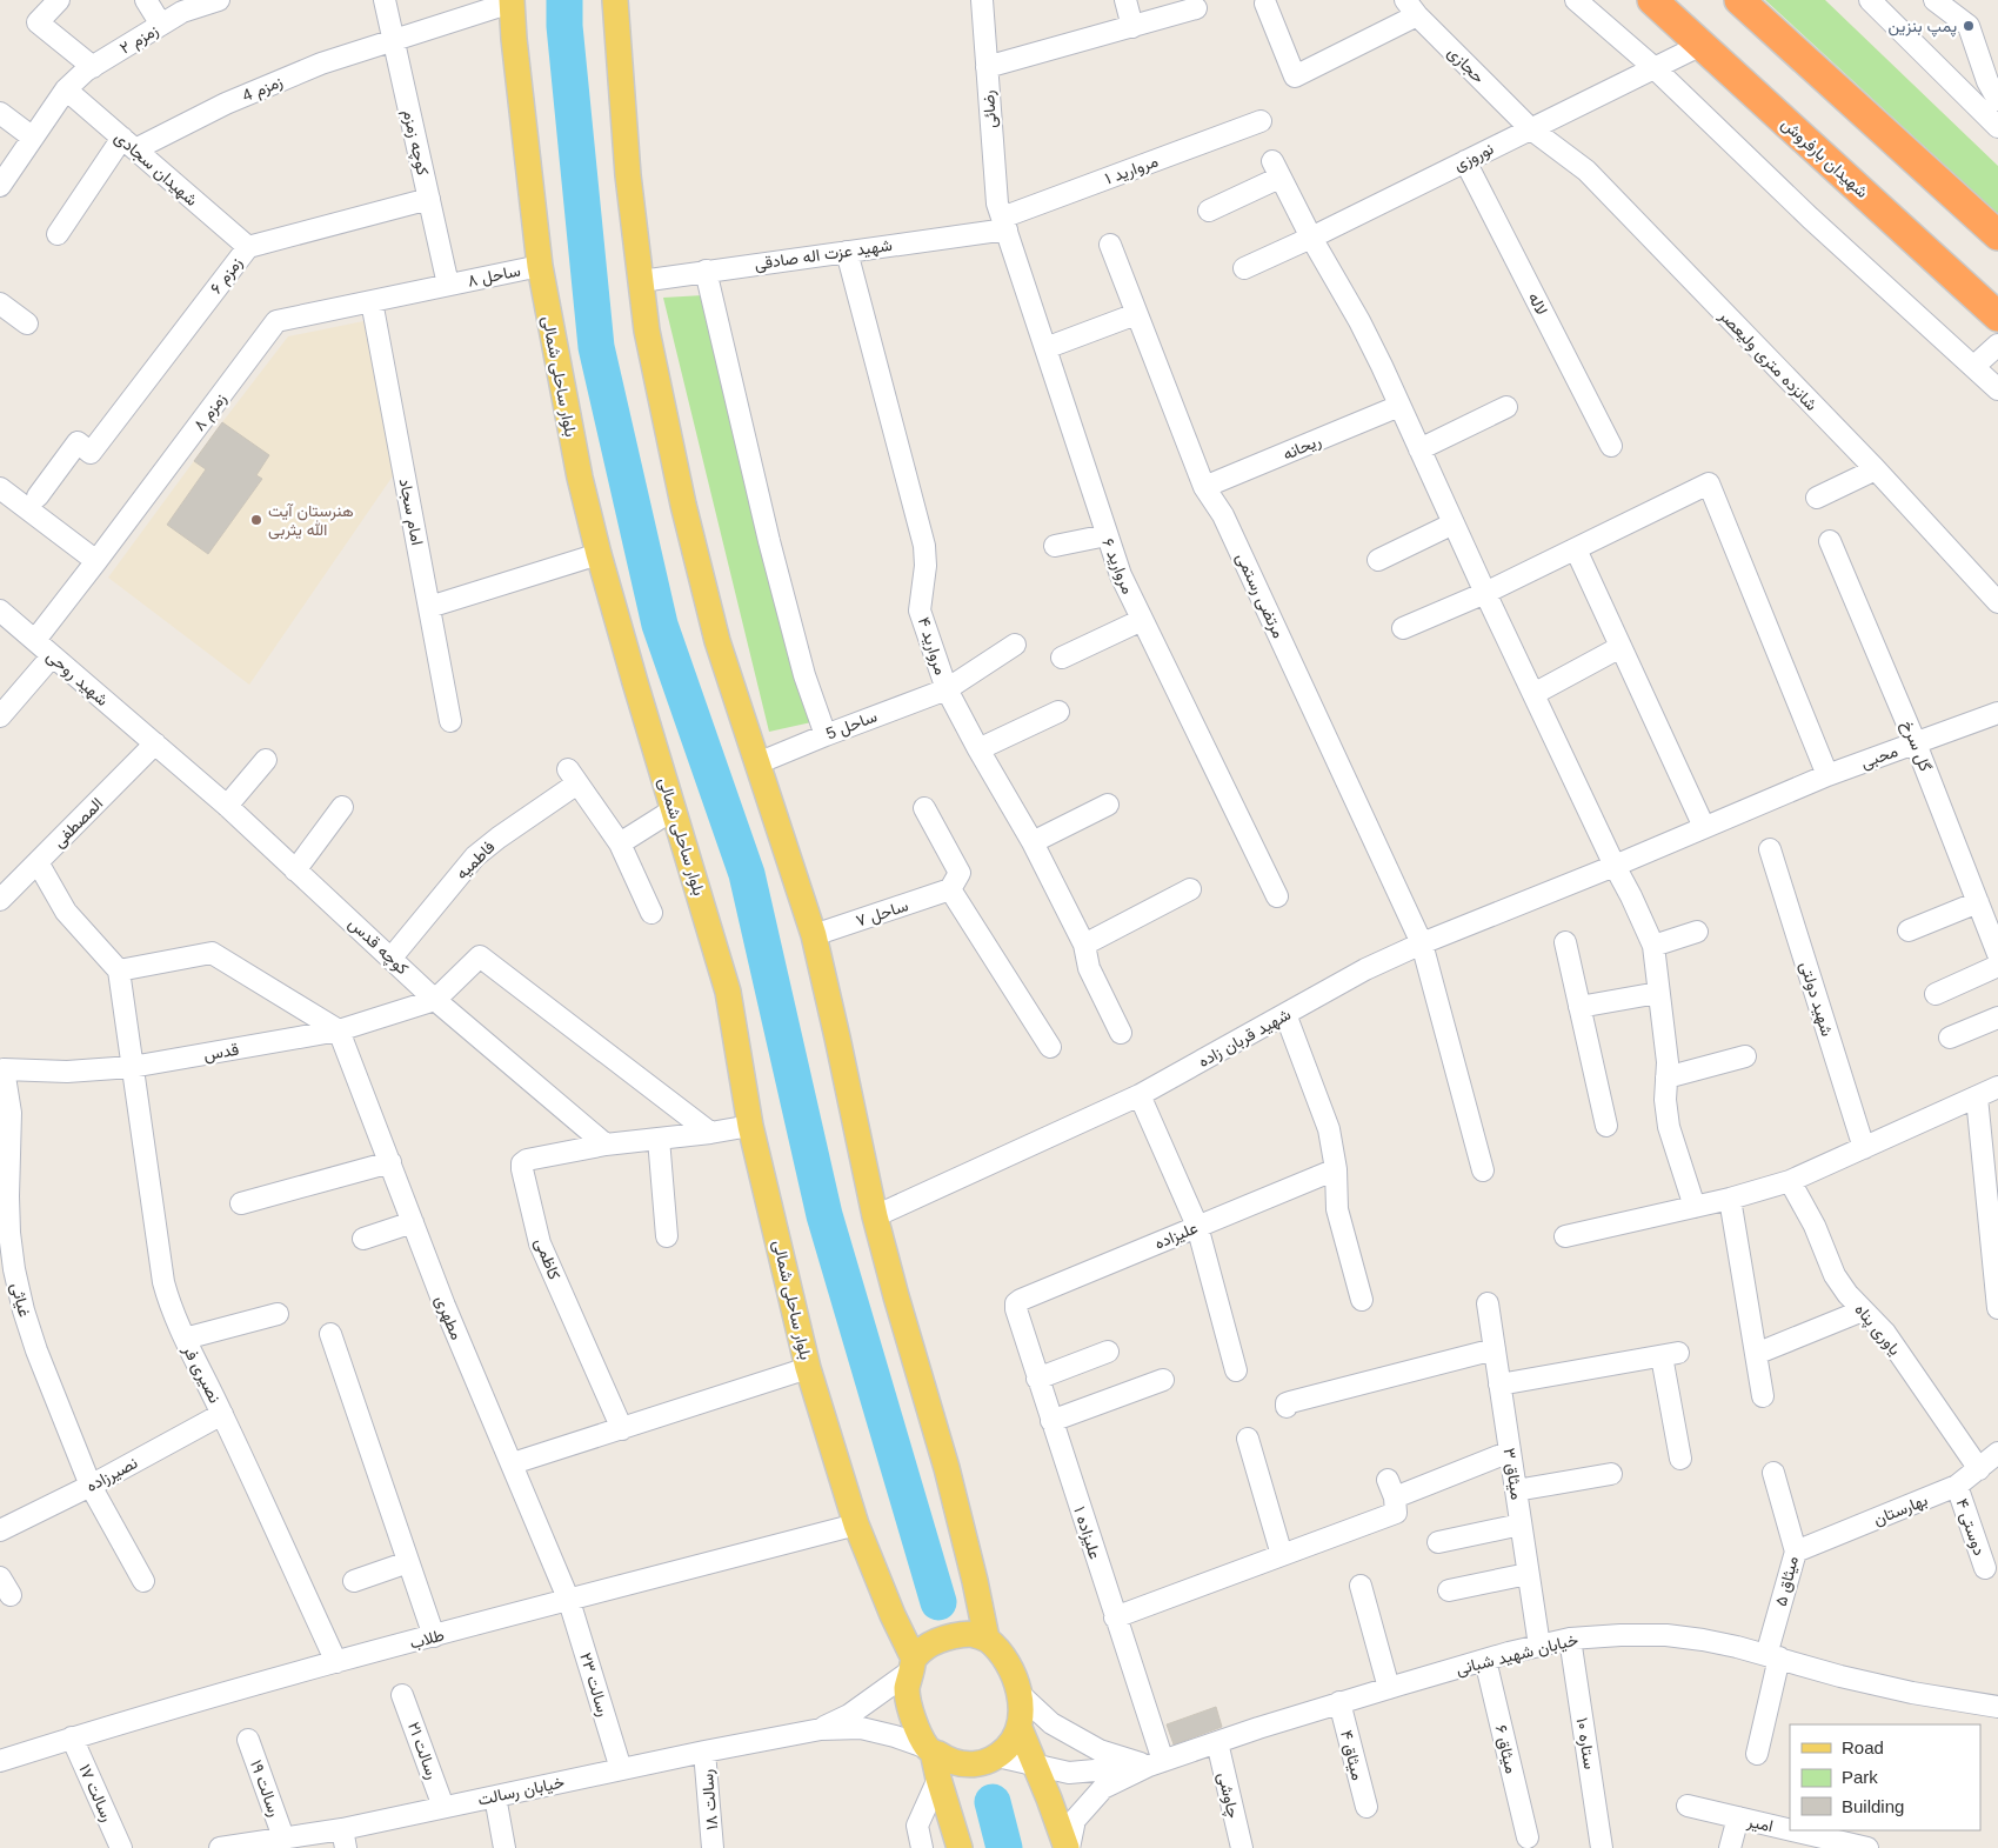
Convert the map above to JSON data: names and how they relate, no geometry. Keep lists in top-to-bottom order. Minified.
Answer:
{"streets":{"highway":["شهیدان بارفروش"],"main road":["بلوار ساحلی شمالی"],"street":["زمزم ۲","حجازی","زمزم 4","رضائی","کوچه زمزم","نوروزی","شهیدان سجادی","مروارید ۱","شهید عزت اله صادقی","زمزم ۶","ساحل ۸","لاله","شانزده متری ولیعصر","زمزم ۸","ریحانه","امام سجاد","مروارید ۶","مرتضی رستمی","مروارید ۴","شهید روحی","ساحل 5","گل سرخ","محبی","المصطفی","فاطمیه","ساحل ۷","کوچه قدس","شهید دولتی","شهید قربان زاده","قدس","علیزاده","کاظمی","غیاثی","مطهری","یاوری پناه","نصیری فر","نصیرزاده","میثاق ۳","بهارستان","دوستی ۴","علیزاده ۱","میثاق ۵","طلاب","خیابان شهید شبانی","رسالت ۲۳","ستاره ۱۰","میثاق ۶","رسالت ۲۱","میثاق ۴","رسالت ۱۹","خیابان رسالت","رسالت ۱۷","چاوشی","رسالت ۱۸","امیر"]},"crossings":[["زمزم ۲","شهیدان سجادی"],["حجازی","نوروزی"],["حجازی","شانزده متری ولیعصر"],["زمزم 4","کوچه زمزم"],["زمزم 4","شهیدان سجادی"],["زمزم 4","بلوار ساحلی شمالی"],["رضائی","مروارید ۱"],["رضائی","شهید عزت اله صادقی"],["رضائی","مروارید ۶"],["کوچه زمزم","زمزم ۶"],["کوچه زمزم","ساحل ۸"],["کوچه زمزم","زمزم ۸"],["نوروزی","شهیدان بارفروش"],["نوروزی","لاله"],["نوروزی","شانزده متری ولیعصر"],["شهیدان سجادی","زمزم ۶"],["مروارید ۱","شهید عزت اله صادقی"],["مروارید ۱","مروارید ۶"],["شهید عزت اله صادقی","مروارید ۶"],["شهید عزت اله صادقی","مروارید ۴"],["ساحل ۸","بلوار ساحلی شمالی"],["ساحل ۸","زمزم ۸"],["بلوار ساحلی شمالی","طلاب"],["بلوار ساحلی شمالی","خیابان شهید شبانی"],["بلوار ساحلی شمالی","خیابان رسالت"],["زمزم ۸","امام سجاد"],["زمزم ۸","شهید روحی"],["ریحانه","مرتضی رستمی"],["مرتضی رستمی","شهید قربان زاده"],["مروارید ۴","ساحل 5"],["شهید روحی","المصطفی"],["شهید روحی","کوچه قدس"],["گل سرخ","محبی"],["محبی","شهید قربان زاده"],["المصطفی","کوچه قدس"],["فاطمیه","کوچه قدس"],["کوچه قدس","قدس"],["کوچه قدس","کاظمی"],["قدس","غیاثی"],["قدس","مطهری"],["قدس","نصیری فر"],["علیزاده","علیزاده ۱"],["غیاثی","نصیرزاده"],["مطهری","طلاب"],["مطهری","رسالت ۲۳"],["یاوری پناه","بهارستان"],["نصیری فر","نصیرزاده"],["نصیری فر","طلاب"],["میثاق ۳","خیابان شهید شبانی"],["بهارستان","دوستی ۴"],["بهارستان","میثاق ۵"],["علیزاده ۱","خیابان شهید شبانی"],["میثاق ۵","خیابان شهید شبانی"],["طلاب","رسالت ۲۳"],["طلاب","رسالت ۱۷"],["خیابان شهید شبانی","ستاره ۱۰"],["خیابان شهید شبانی","میثاق ۶"],["خیابان شهید شبانی","میثاق ۴"],["خیابان شهید شبانی","خیابان رسالت"],["خیابان شهید شبانی","چاوشی"],["رسالت ۲۳","خیابان رسالت"],["رسالت ۲۱","خیابان رسالت"],["رسالت ۱۹","خیابان رسالت"],["خیابان رسالت","رسالت ۱۸"]],"places":["پمپ بنزین","هنرستان آیت الله یثربی"],"legend":["Road","Park","Building"]}
